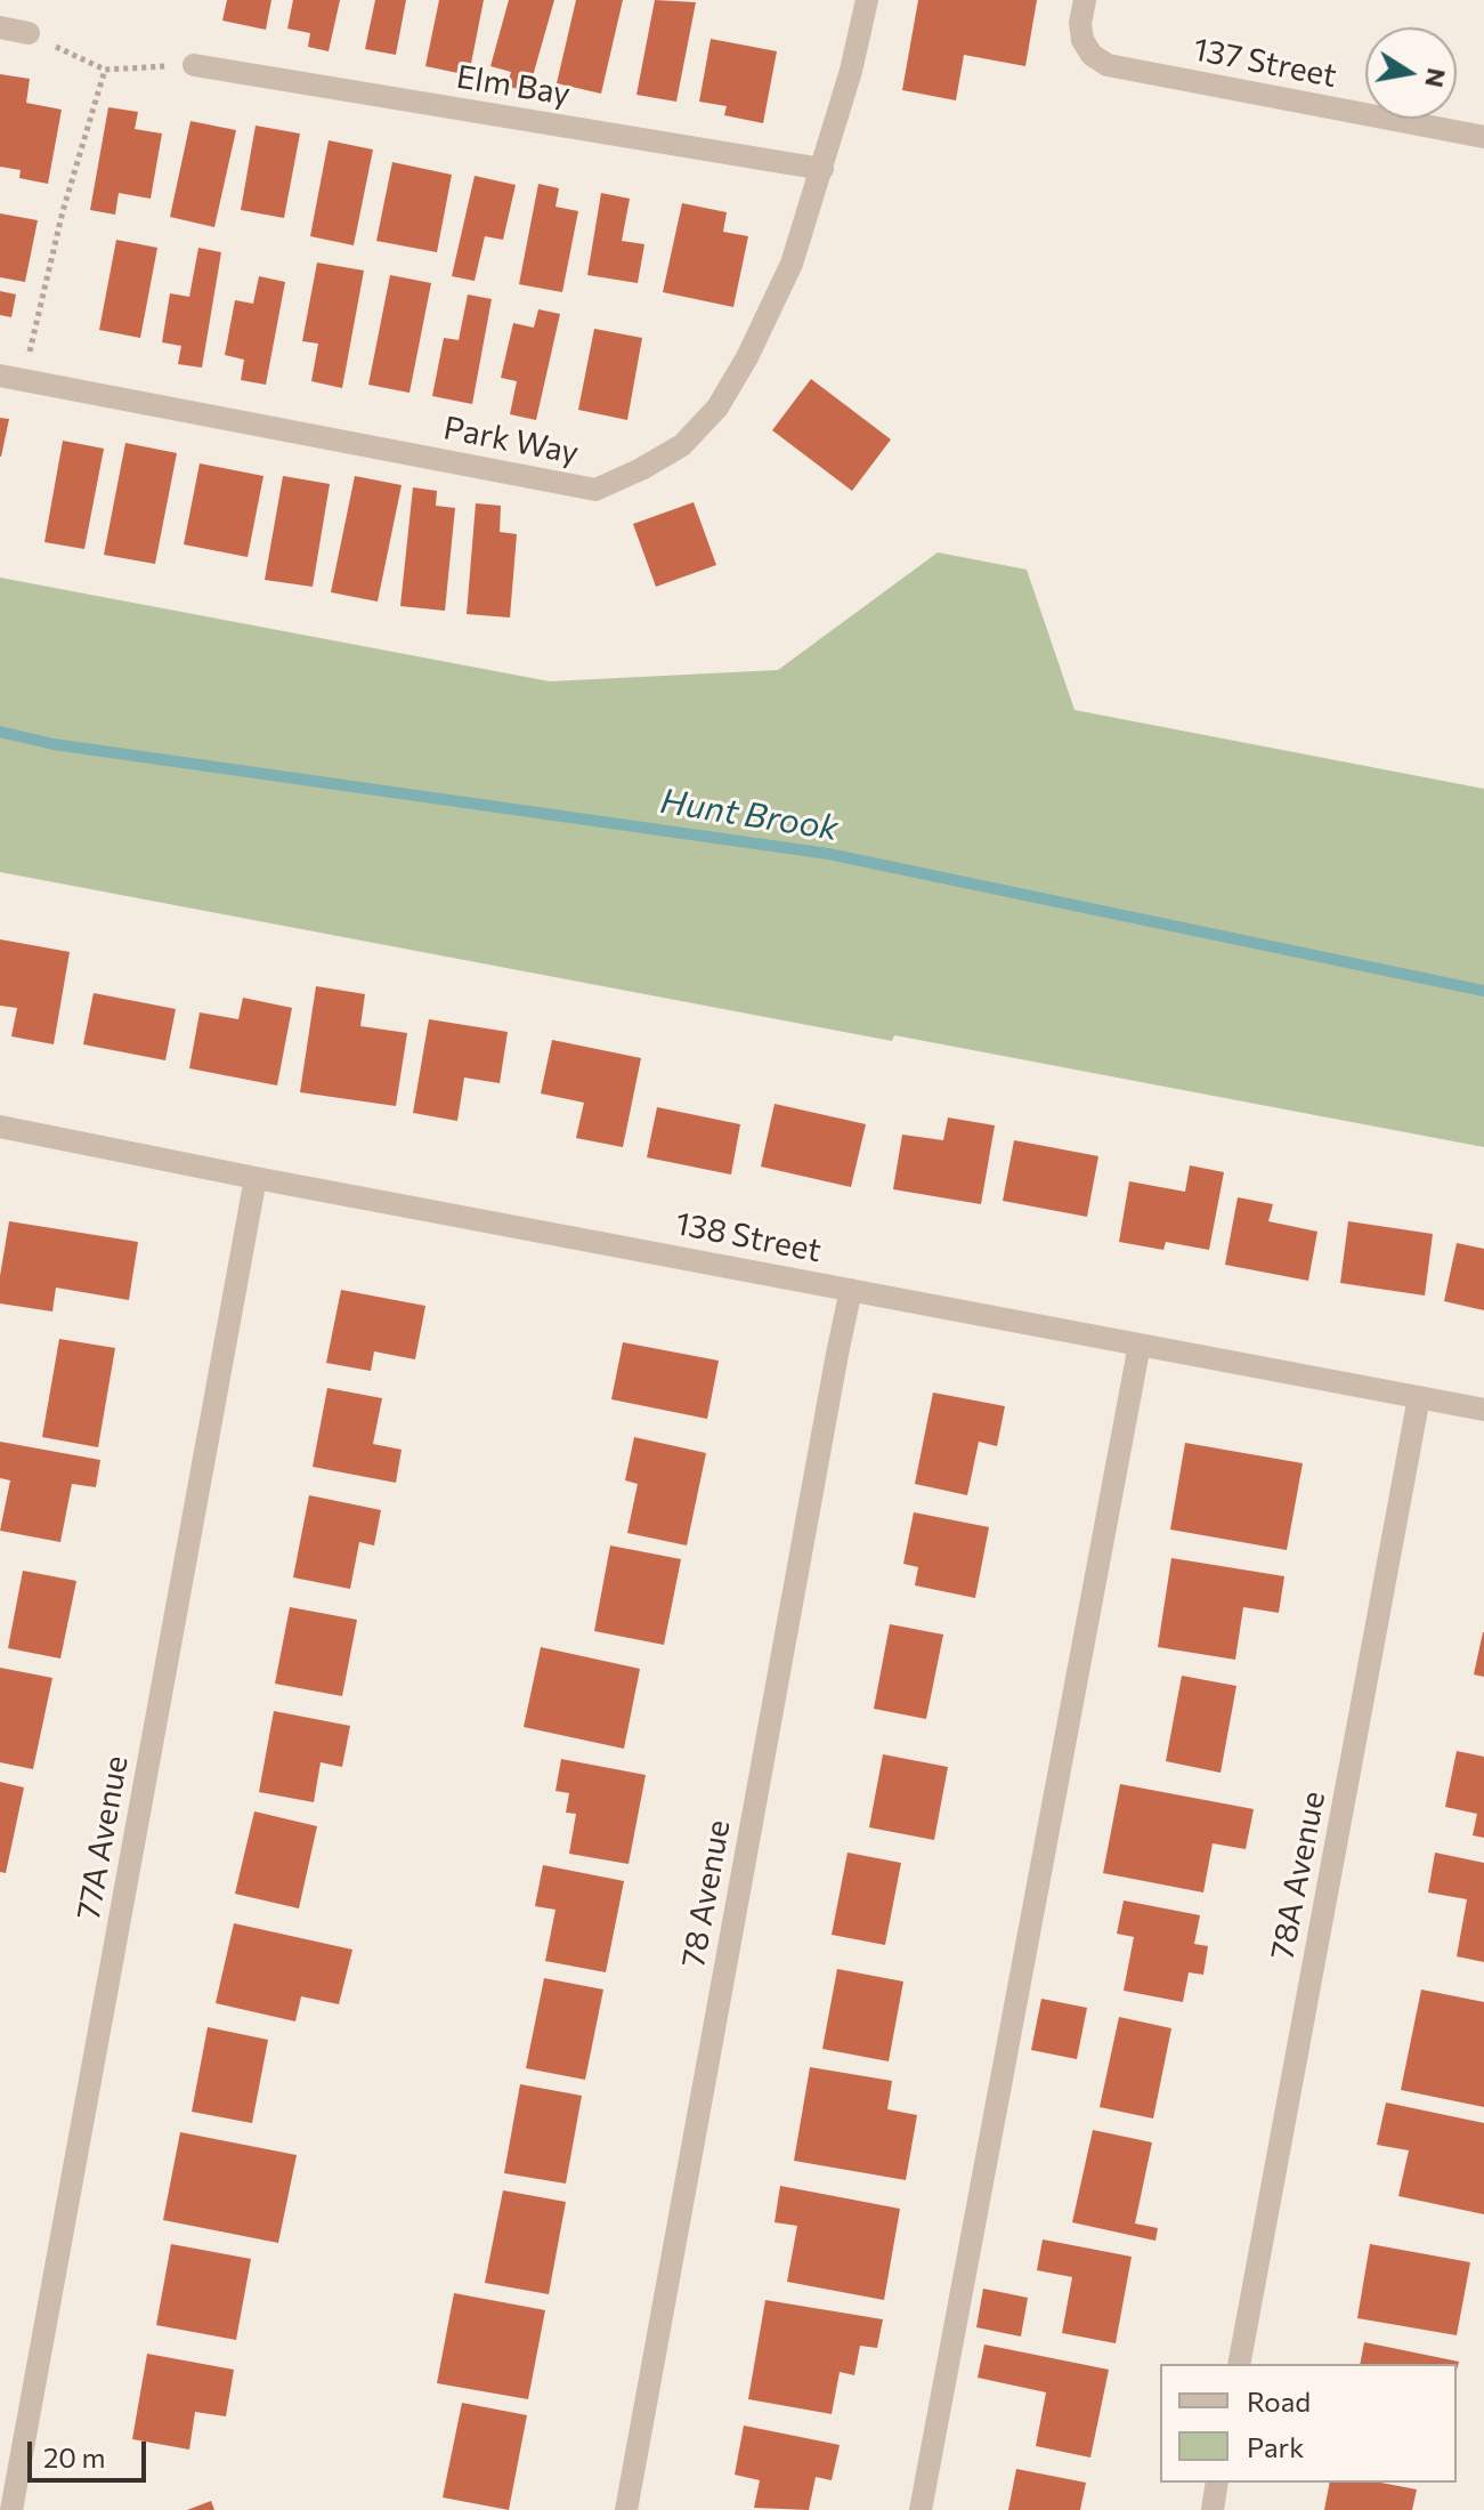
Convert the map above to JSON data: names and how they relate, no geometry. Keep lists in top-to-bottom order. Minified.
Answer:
{"streets":{"street":["137 Street","Elm Bay","Park Way","138 Street","77A Avenue","78A Avenue","78 Avenue"]},"crossings":[["Elm Bay","Park Way"],["138 Street","77A Avenue"],["138 Street","78A Avenue"],["138 Street","78 Avenue"]],"water":["Hunt Brook"],"legend":["Road","Park"],"scale_bar":"20 m","north":"right"}
